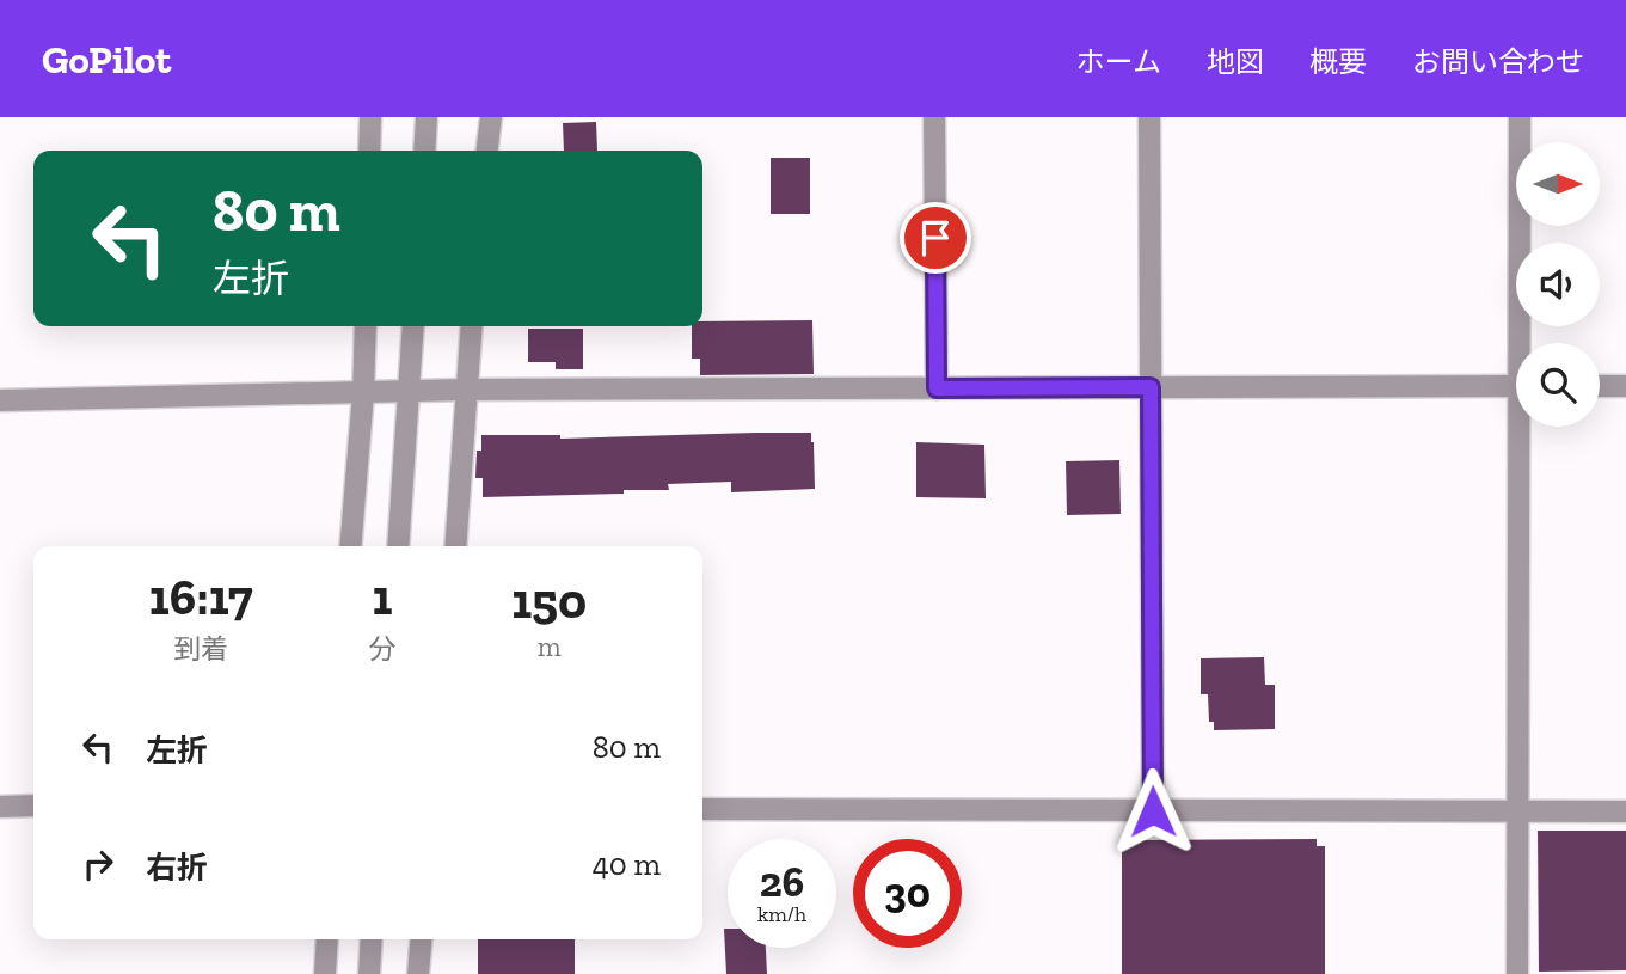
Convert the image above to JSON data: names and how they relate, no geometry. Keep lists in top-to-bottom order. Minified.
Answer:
{"north":"right","page":{"header":"GoPilot","nav":["ホーム","地図","概要","お問い合わせ"],"turn":["80 m","左折"],"eta":["16:17","到着","1","分","150","m"],"list":[{"name":"左折","value":"80 m"},{"name":"右折","value":"40 m"}],"speed":"26 km/h","limit":"30"}}
